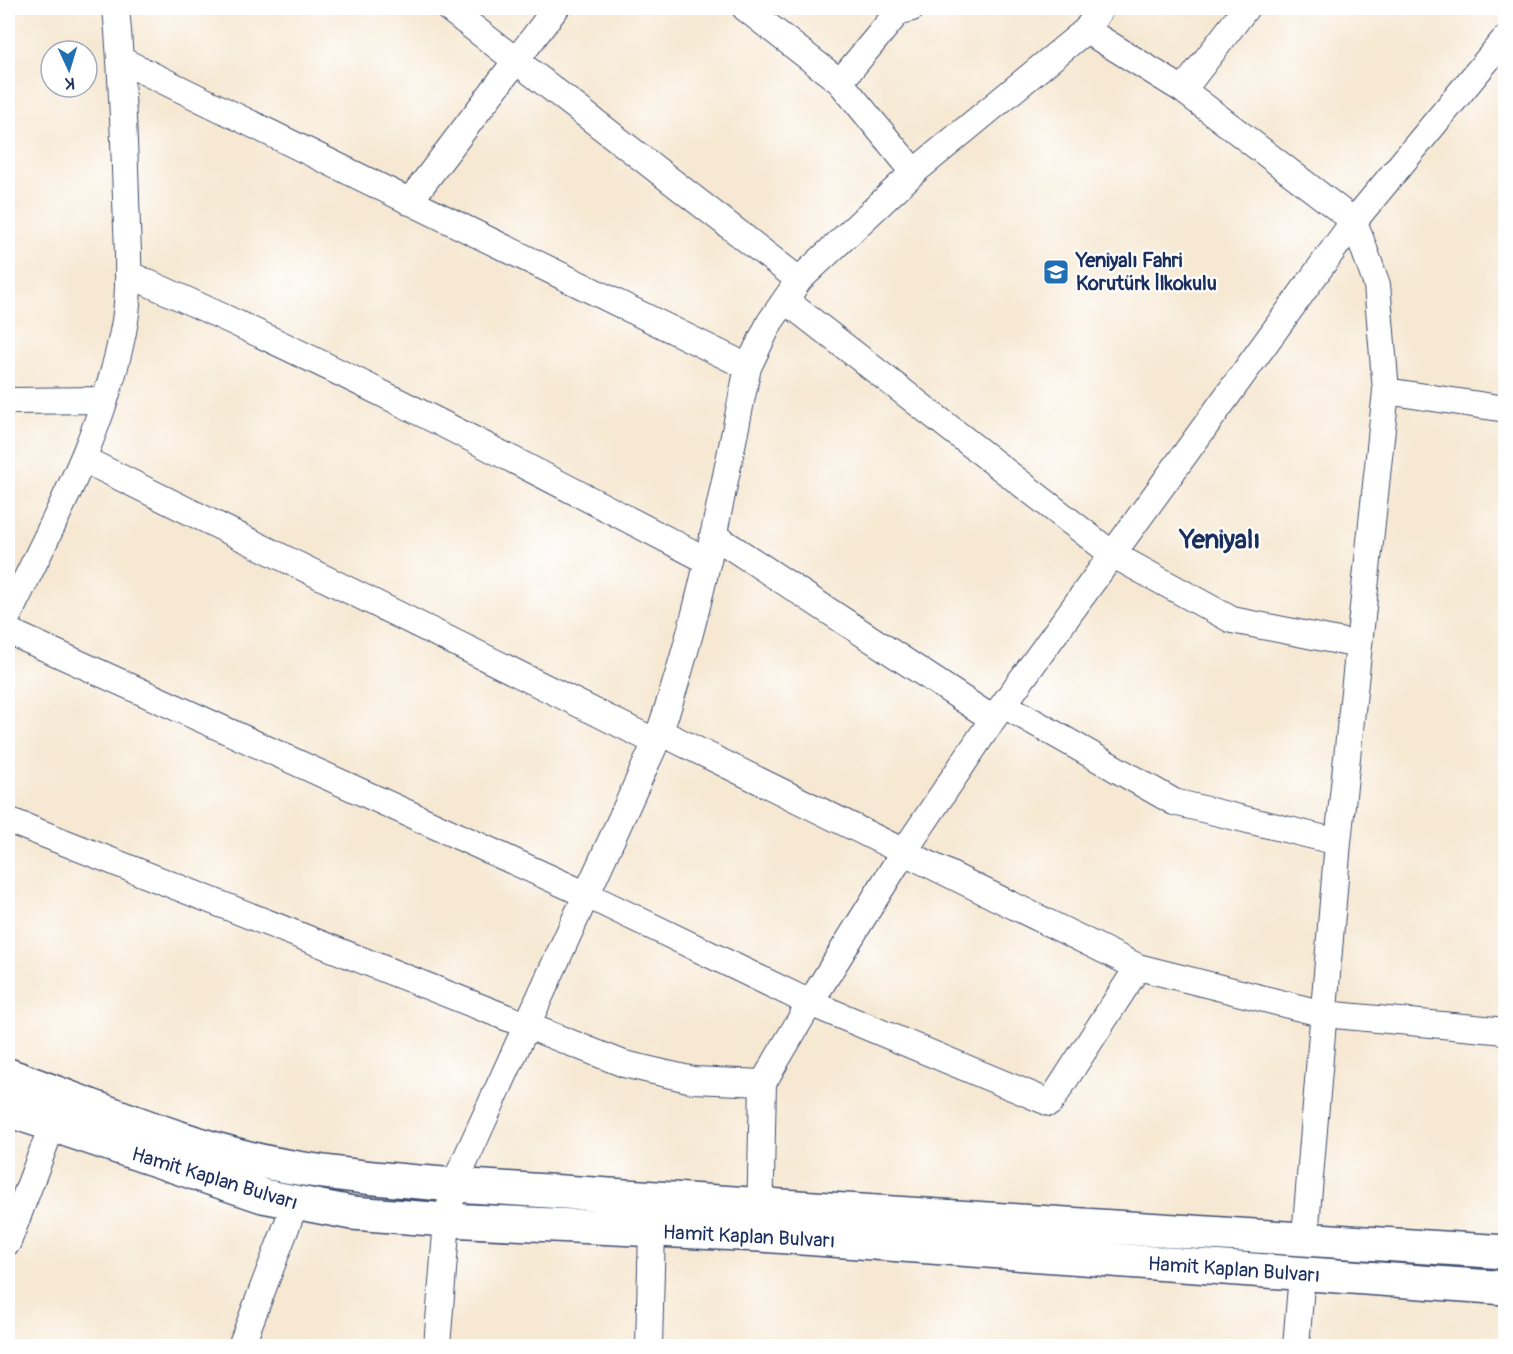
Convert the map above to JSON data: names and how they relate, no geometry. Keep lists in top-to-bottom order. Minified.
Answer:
{"streets":{"main road":["Hamit Kaplan Bulvarı"]},"districts":["Yeniyalı"],"places":{"school or university":["Yeniyalı Fahri Korutürk İlkokulu"]},"north":"bottom"}
